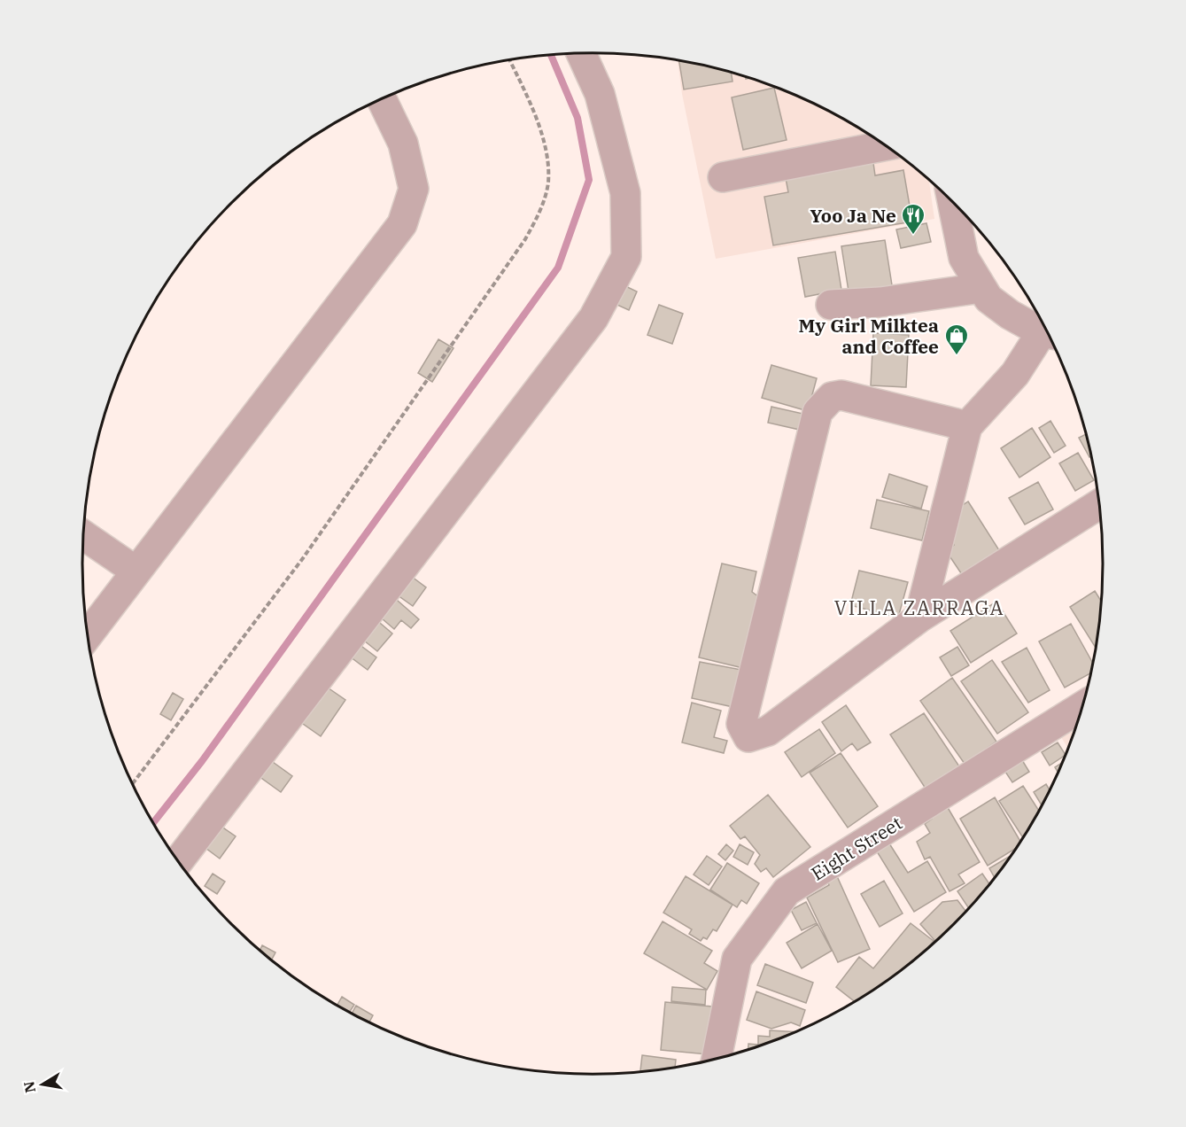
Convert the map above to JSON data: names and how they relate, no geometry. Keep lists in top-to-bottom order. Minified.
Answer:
{"streets":{"street":["Eight Street"]},"districts":["VILLA ZARRAGA"],"places":{"restaurant":["Yoo Ja Ne"],"shop":["My Girl Milktea and Coffee"]},"north":"left"}
